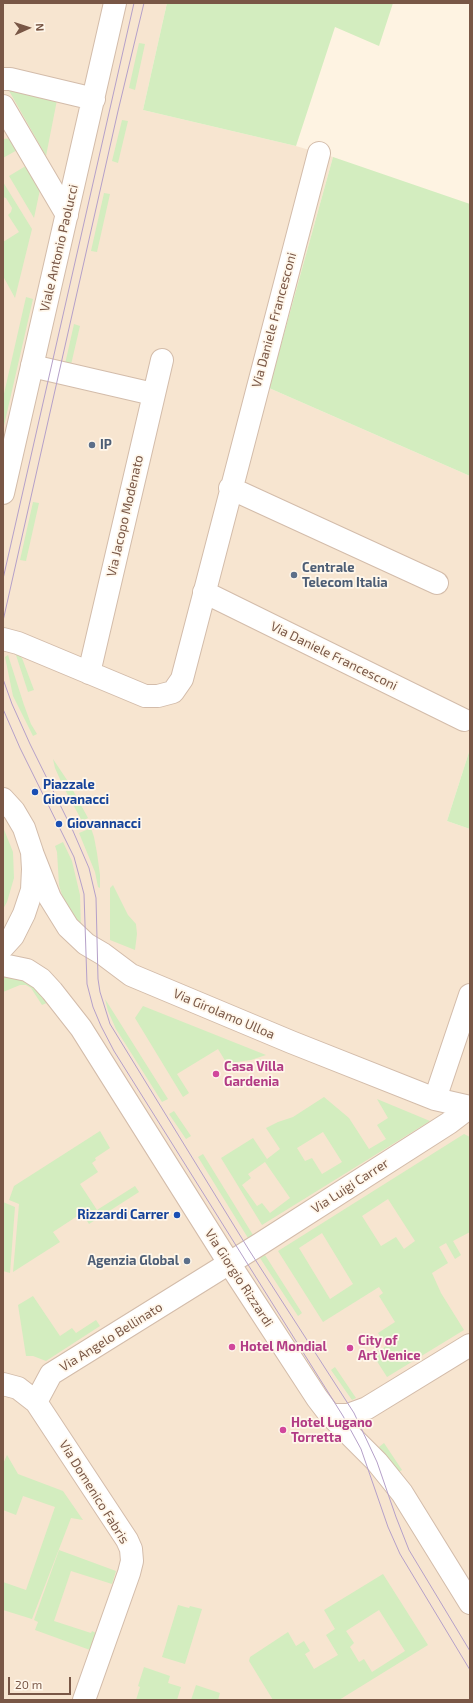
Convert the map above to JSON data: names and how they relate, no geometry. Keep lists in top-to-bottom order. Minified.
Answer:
{"streets":{"street":["Viale Antonio Paolucci","Via Daniele Francesconi","Via Jacopo Modenato","Via Girolamo Ulloa","Via Luigi Carrer","Via Giorgio Rizzardi","Via Angelo Bellinato","Via Domenico Fabris"]},"crossings":[["Via Daniele Francesconi","Via Jacopo Modenato"],["Via Girolamo Ulloa","Via Luigi Carrer"],["Via Luigi Carrer","Via Giorgio Rizzardi"],["Via Luigi Carrer","Via Angelo Bellinato"],["Via Giorgio Rizzardi","Via Angelo Bellinato"],["Via Angelo Bellinato","Via Domenico Fabris"]],"places":["IP","Centrale Telecom Italia","Piazzale Giovanacci","Giovannacci","Casa Villa Gardenia","Rizzardi Carrer","Agenzia Global","Hotel Mondial","City of Art Venice","Hotel Lugano Torretta"],"scale_bar":"20 m","north":"right"}
